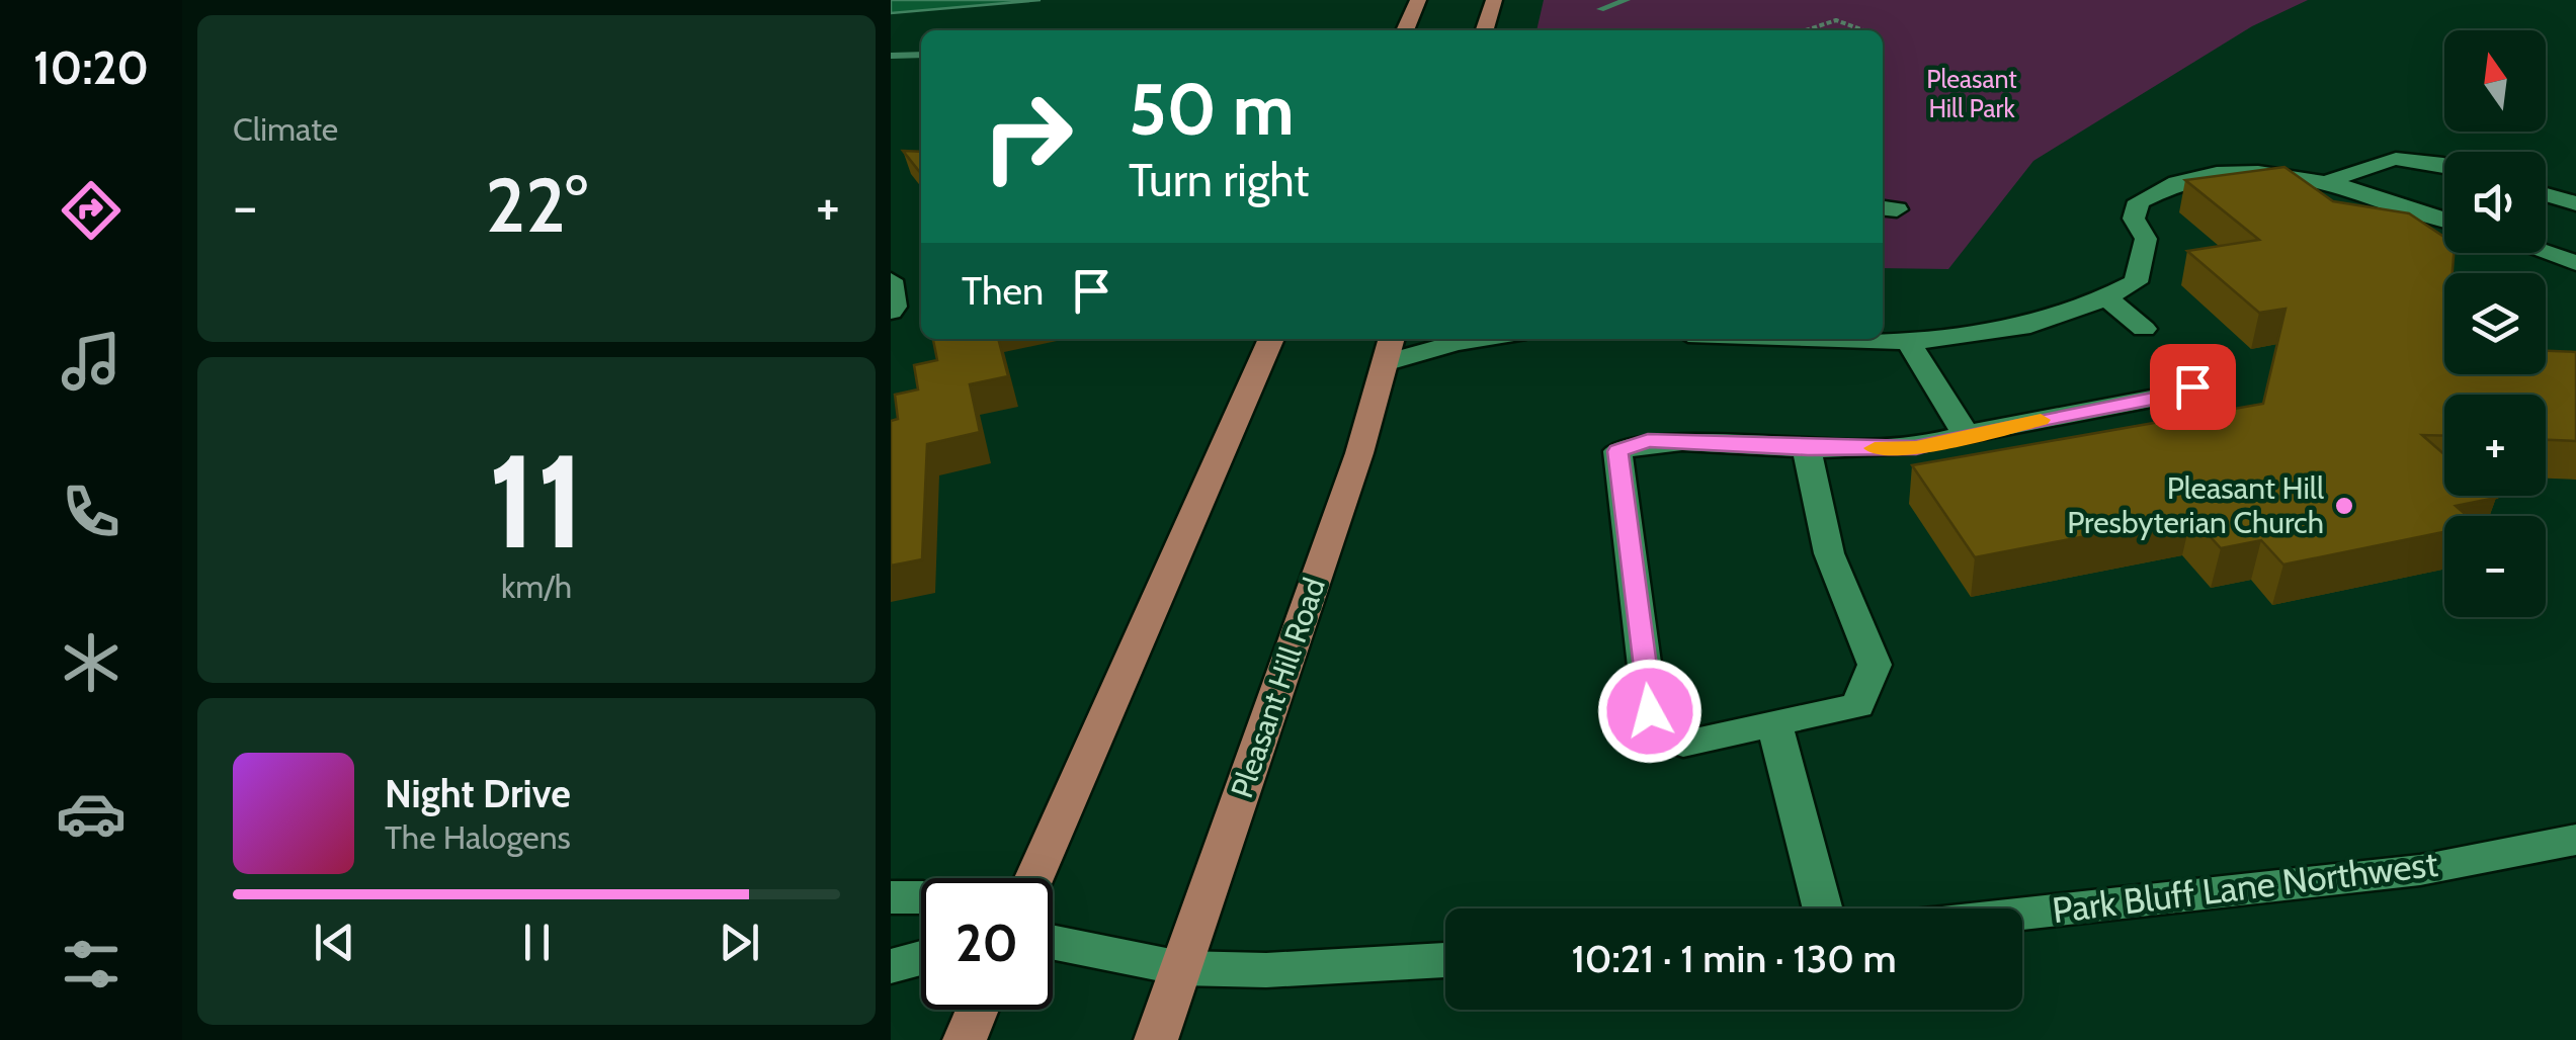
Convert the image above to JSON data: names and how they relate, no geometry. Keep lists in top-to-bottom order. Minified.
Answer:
{"streets":{"highway":["Pleasant Hill Road"],"street":["Park Bluff Lane Northwest"]},"parks":["Pleasant Hill Park"],"places":["Pleasant Hill Presbyterian Church"],"north":"top","page":{"tabs":"10:20","tile":["Climate",["11","km/h"]],"map_buttons":["+","−"],"turn":["50 m","Turn right"],"heat":["−","22°","+"],"then":"Then","song":["Night Drive","The Halogens"],"limit":"20","trip":"10:21 · 1 min · 130 m"}}
